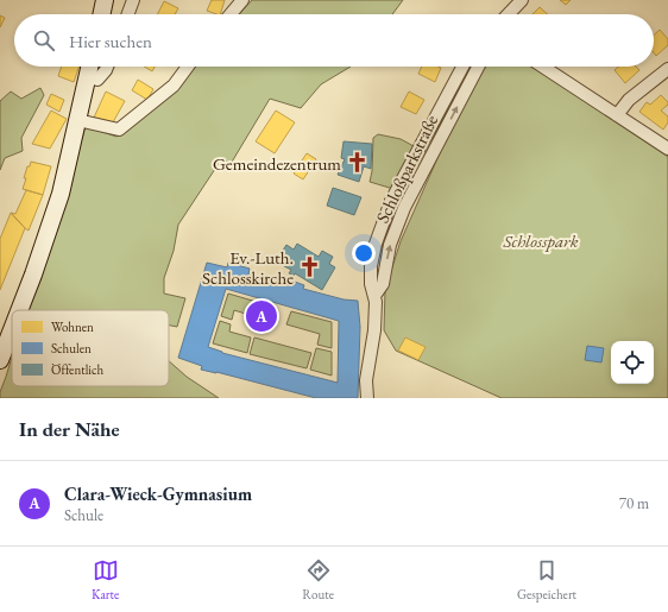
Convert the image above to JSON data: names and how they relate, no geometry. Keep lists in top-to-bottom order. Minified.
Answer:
{"streets":{"street":["Schloßparkstraße"]},"parks":["Schlosspark"],"places":{"church":["Gemeindezentrum","Ev.-Luth. Schlosskirche"]},"legend":["Wohnen","Schulen","Öffentlich"],"page":{"search":"Hier suchen","pins":"A","heading":"In der Nähe","list":[{"mark":"A","name":"Clara-Wieck-Gymnasium","note":"Schule","value":"70 m"}],"nav":["Karte","Route","Gespeichert"]}}
